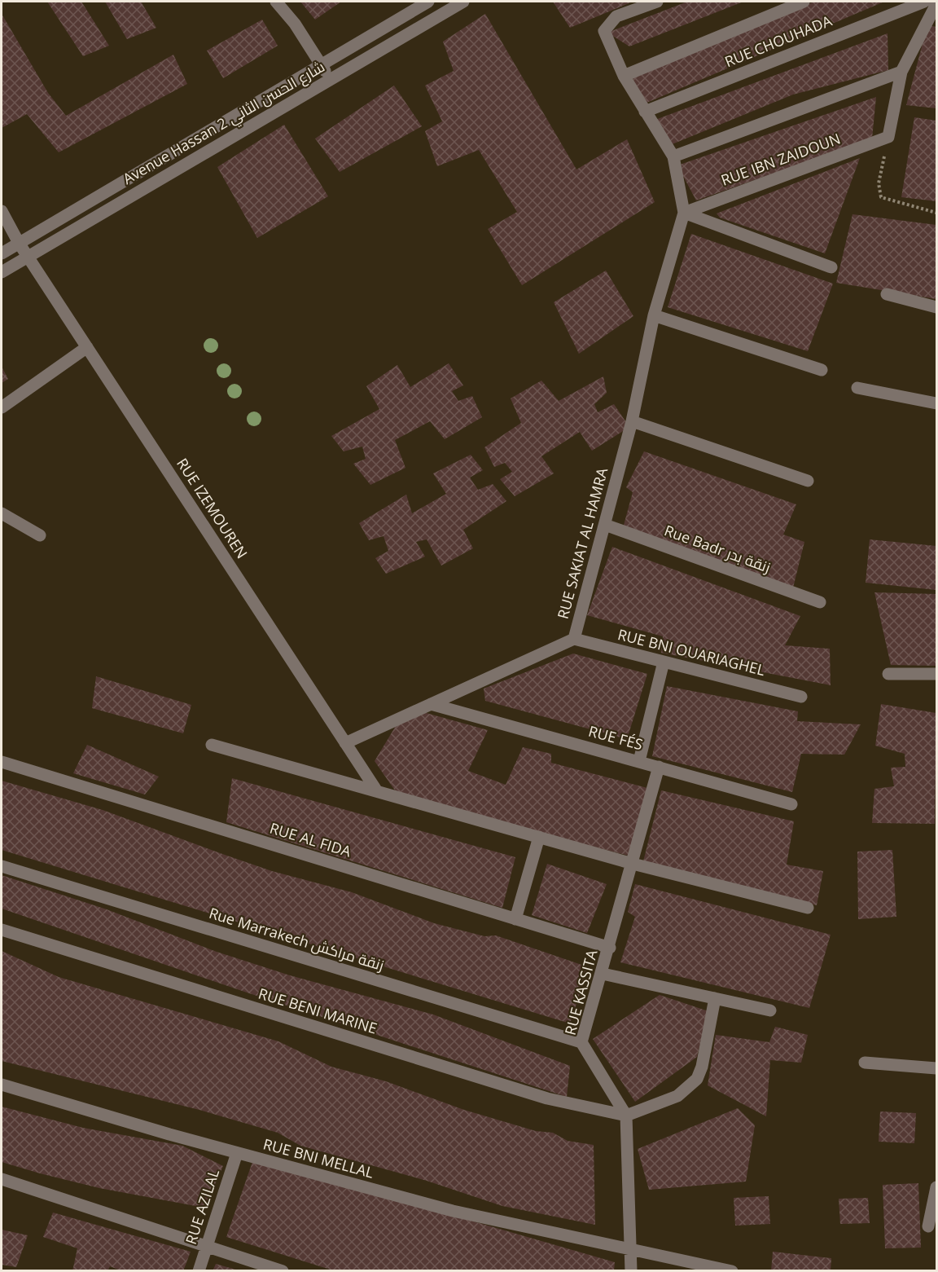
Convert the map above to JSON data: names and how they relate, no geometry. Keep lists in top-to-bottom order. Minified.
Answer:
{"streets":{"street":["RUE CHOUHADA","Avenue Hassan 2 شارع الحسن الثاني","RUE IBN ZAIDOUN","RUE IZEMOUREN","RUE SAKIAT AL HAMRA","Rue Badr زنقة بدر","RUE BNI OUARIAGHEL","RUE FÉS","RUE AL FIDA","Rue Marrakech زنقة مراكش","RUE KASSITA","RUE BENI MARINE","RUE BNI MELLAL","RUE AZILAL"]},"crossings":[["Avenue Hassan 2 شارع الحسن الثاني","RUE IZEMOUREN"],["RUE IBN ZAIDOUN","RUE SAKIAT AL HAMRA"],["RUE IZEMOUREN","RUE SAKIAT AL HAMRA"],["RUE SAKIAT AL HAMRA","Rue Badr زنقة بدر"],["RUE SAKIAT AL HAMRA","RUE BNI OUARIAGHEL"],["RUE SAKIAT AL HAMRA","RUE FÉS"],["RUE FÉS","RUE KASSITA"],["RUE AL FIDA","RUE KASSITA"],["Rue Marrakech زنقة مراكش","RUE KASSITA"],["RUE KASSITA","RUE BENI MARINE"],["RUE KASSITA","RUE BNI MELLAL"],["RUE BNI MELLAL","RUE AZILAL"]]}
